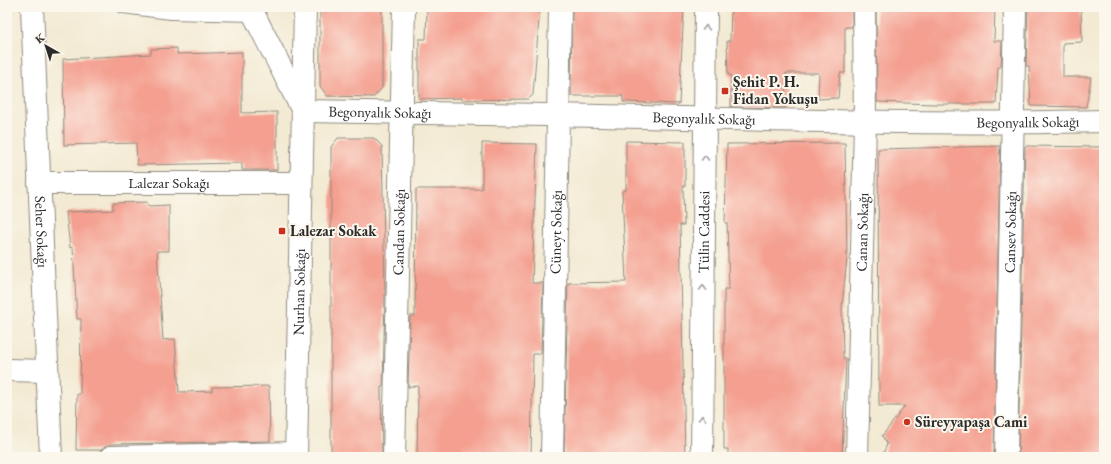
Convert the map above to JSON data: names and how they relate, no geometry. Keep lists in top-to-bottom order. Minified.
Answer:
{"streets":{"street":["Begonyalık Sokağı","Lalezar Sokağı","Seher Sokağı","Candan Sokağı","Cüneyt Sokağı","Tülin Caddesi","Canan Sokağı","Cansev Sokağı","Nurhan Sokağı"]},"crossings":[["Begonyalık Sokağı","Candan Sokağı"],["Begonyalık Sokağı","Cüneyt Sokağı"],["Begonyalık Sokağı","Tülin Caddesi"],["Begonyalık Sokağı","Canan Sokağı"],["Begonyalık Sokağı","Cansev Sokağı"],["Begonyalık Sokağı","Nurhan Sokağı"],["Lalezar Sokağı","Seher Sokağı"],["Lalezar Sokağı","Nurhan Sokağı"]],"one_way":["Tülin Caddesi"],"places":{"transit":["Şehit P. H. Fidan Yokuşu","Lalezar Sokak"],"other":["Süreyyapaşa Cami"]},"north":"top left"}
